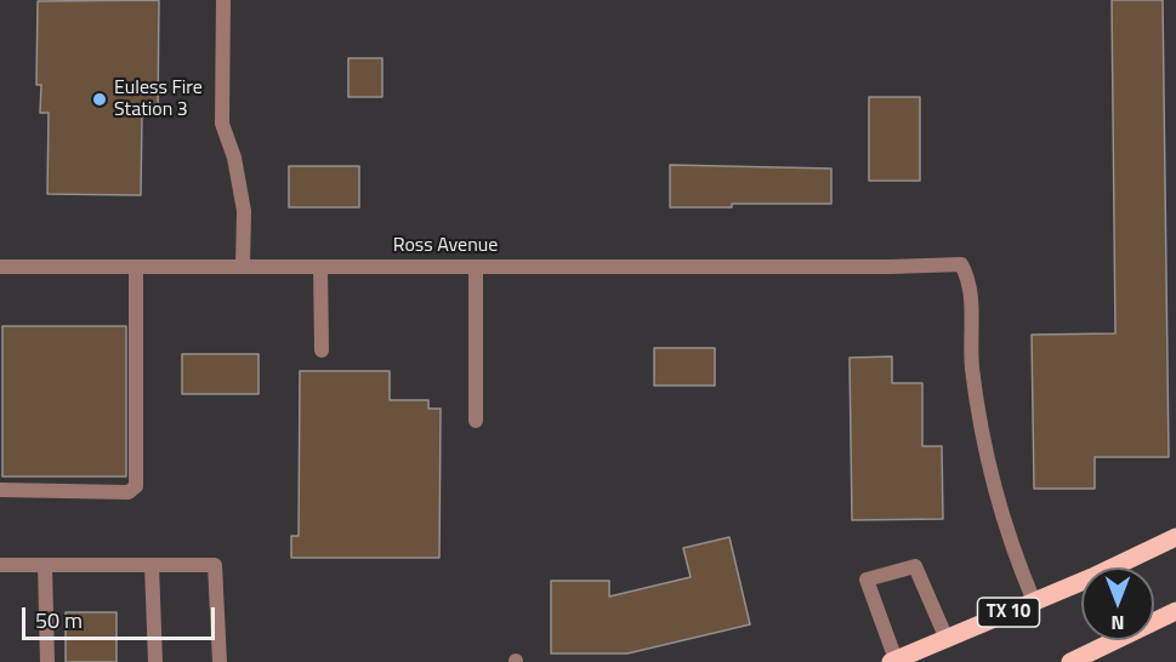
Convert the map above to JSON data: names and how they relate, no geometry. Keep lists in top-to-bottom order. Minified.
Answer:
{"streets":{"main road":["TX 10"],"street":["Ross Avenue"]},"crossings":[["Ross Avenue","TX 10"]],"places":["Euless Fire Station 3"],"scale_bar":"50 m","north":"bottom"}
